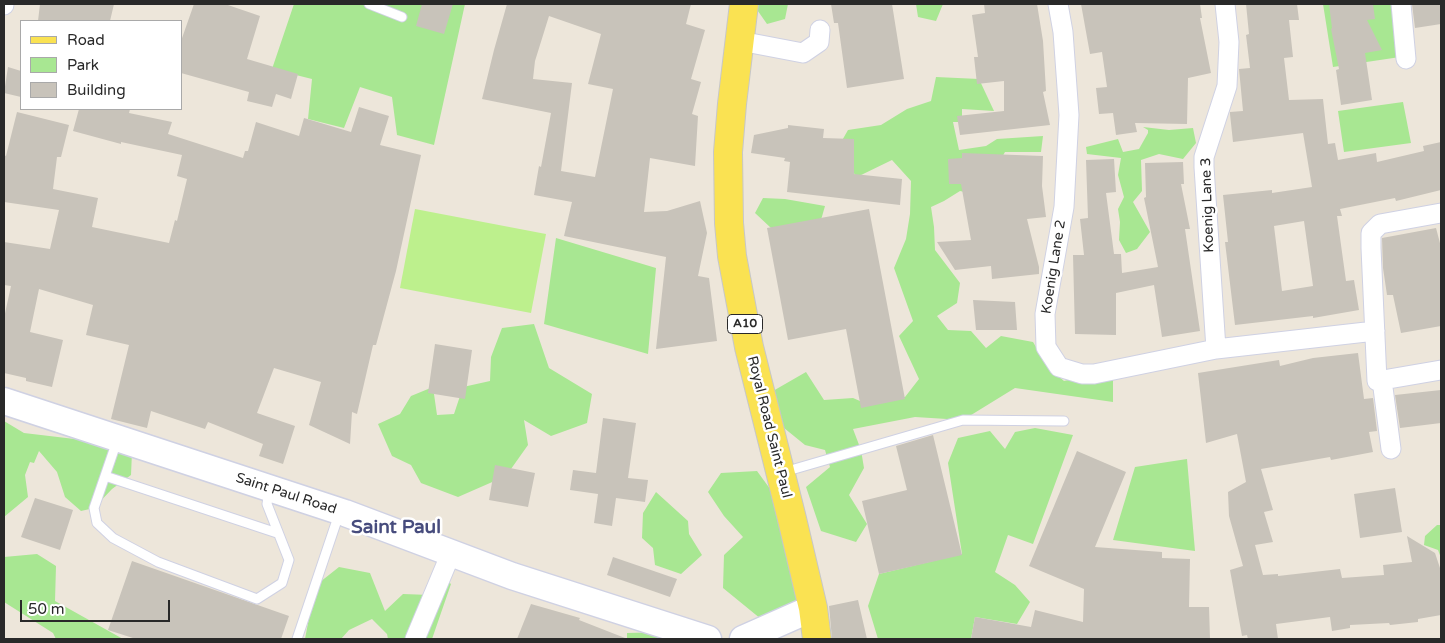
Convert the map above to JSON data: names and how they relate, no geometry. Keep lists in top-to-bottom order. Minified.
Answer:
{"streets":{"main road":["A10","Royal Road Saint Paul","Saint Paul Road"],"street":["Koenig Lane 3","Koenig Lane 2"]},"crossings":[["Koenig Lane 3","Koenig Lane 2"]],"districts":["Saint Paul"],"legend":["Road","Park","Building"],"scale_bar":"50 m"}
